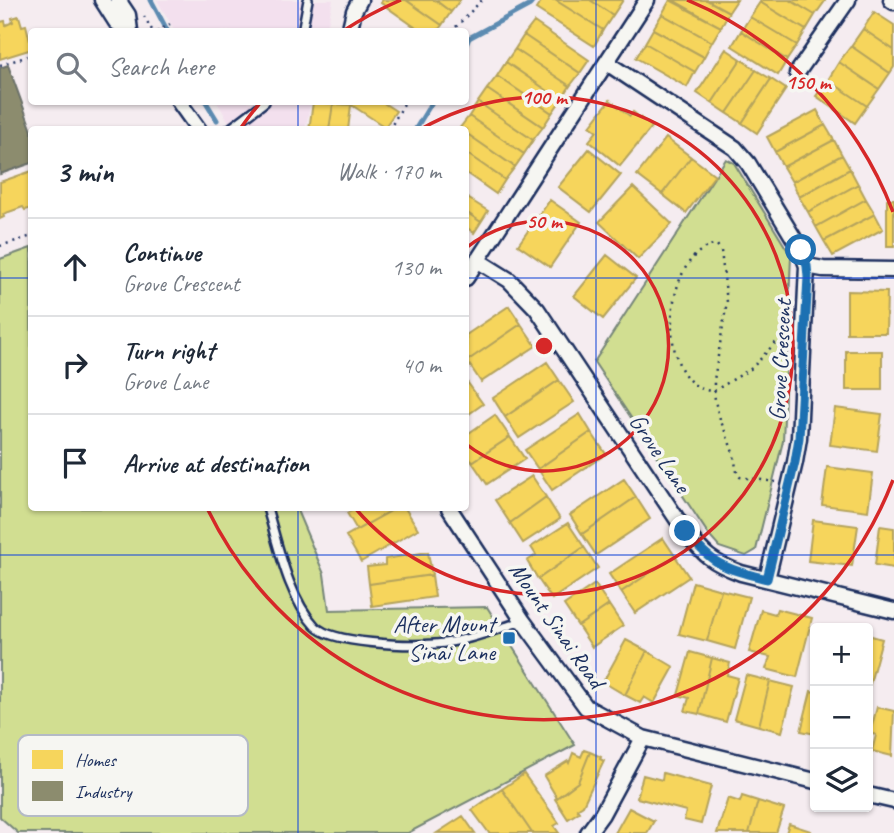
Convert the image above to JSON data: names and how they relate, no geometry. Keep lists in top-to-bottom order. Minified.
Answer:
{"streets":{"street":["Grove Crescent","Grove Lane","Mount Sinai Road"]},"crossings":[["Grove Crescent","Grove Lane"]],"places":{"transit":["After Mount Sinai Lane"]},"legend":["Homes","Industry"],"page":{"search":"Search here","heading":["3 min","Walk · 170 m"],"list":[["Continue","Grove Crescent","130 m"],["Turn right","Grove Lane","40 m"],"Arrive at destination"],"map_buttons":["+","−"]},"rings":["150 m","100 m","50 m"]}
